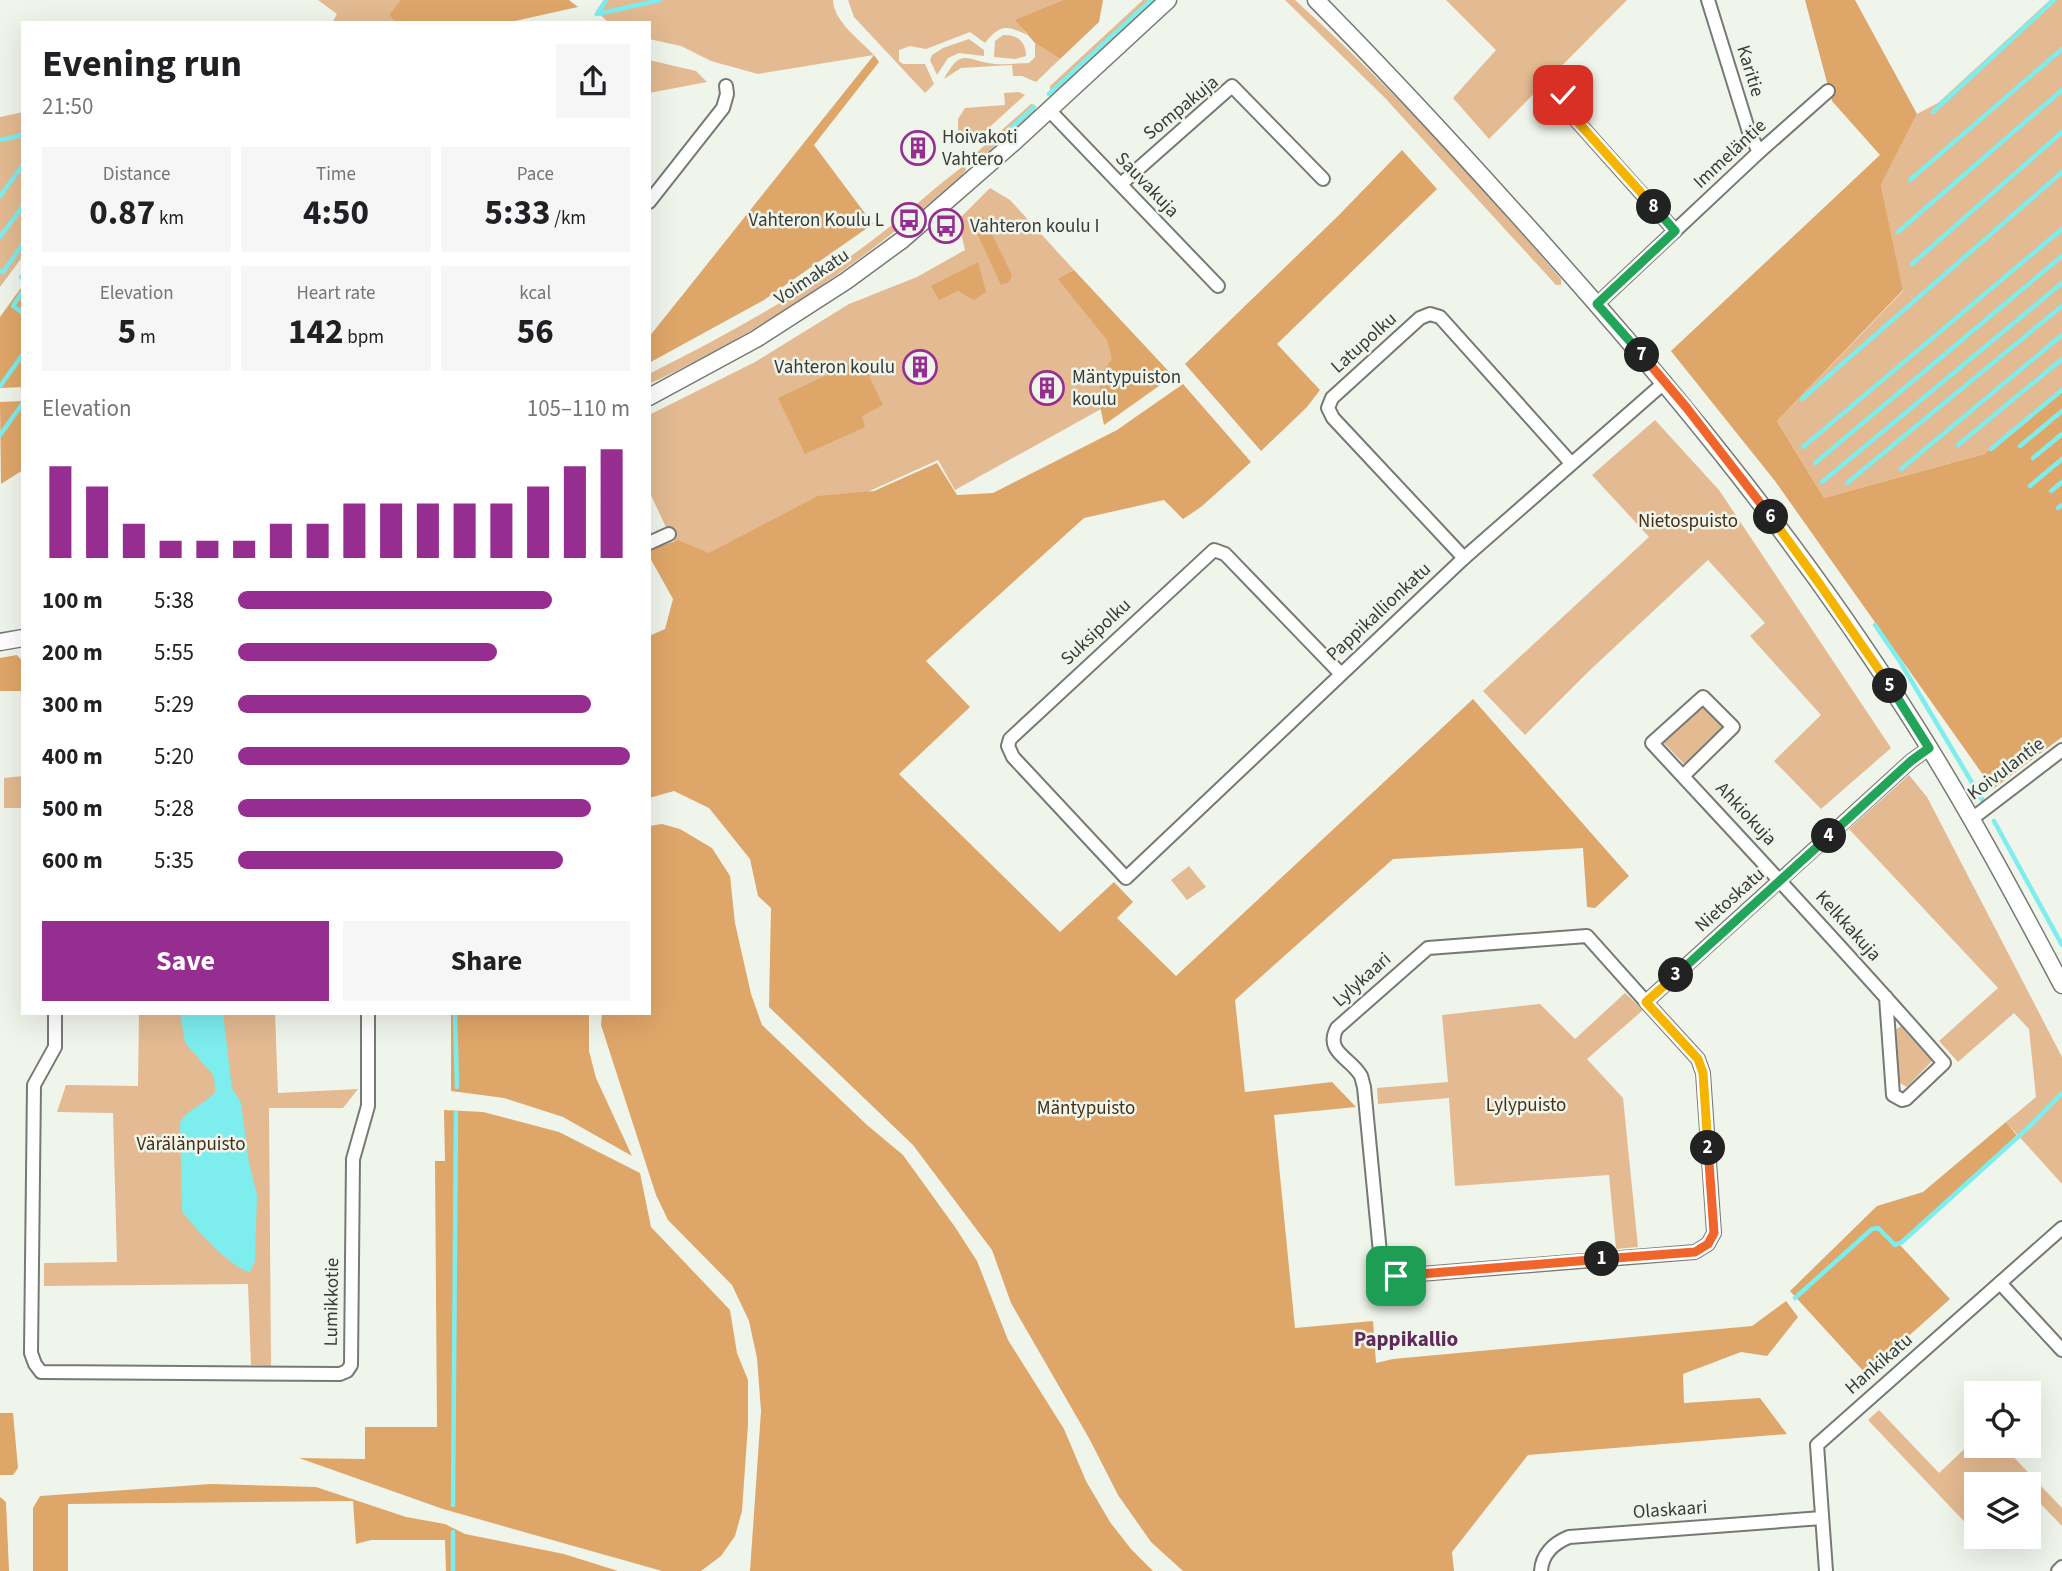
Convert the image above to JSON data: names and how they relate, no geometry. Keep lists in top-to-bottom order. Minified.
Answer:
{"streets":{"street":["Karitie","Sompakuja","Immeläntie","Sauvakuja","Voimakatu","Latupolku","Pappikallionkatu","Suksipolku","Koivulantie","Ahkiokuja","Nietoskatu","Kelkkakuja","Lylykaari","Lumikkotie","Hankikatu","Olaskaari"]},"crossings":[["Karitie","Immeläntie"],["Sompakuja","Sauvakuja"],["Sauvakuja","Voimakatu"],["Latupolku","Pappikallionkatu"],["Pappikallionkatu","Suksipolku"],["Ahkiokuja","Nietoskatu"],["Ahkiokuja","Kelkkakuja"],["Nietoskatu","Kelkkakuja"],["Nietoskatu","Lylykaari"],["Hankikatu","Olaskaari"]],"districts":["Pappikallio"],"parks":["Nietospuisto","Lylypuisto","Mäntypuisto","Värälänpuisto"],"places":{"building":["Hoivakoti Vahtero","Vahteron koulu","Mäntypuiston koulu"],"bus stop":["Vahteron Koulu L","Vahteron koulu I"]},"page":{"heading":["Evening run","21:50"],"stats":[["Distance","0.87 km"],["Time","4:50"],["Pace","5:33 /km"],["Elevation","5 m"],["Heart rate","142 bpm"],["kcal","56"]],"pins":["8","7","6","5","4","3","2","1"],"chart":["Elevation","105–110 m"],"list":[{"name":"100 m","note":"5:38"},{"name":"200 m","note":"5:55"},{"name":"300 m","note":"5:29"},{"name":"400 m","note":"5:20"},{"name":"500 m","note":"5:28"},{"name":"600 m","note":"5:35"}],"buttons":["Save","Share"]}}
